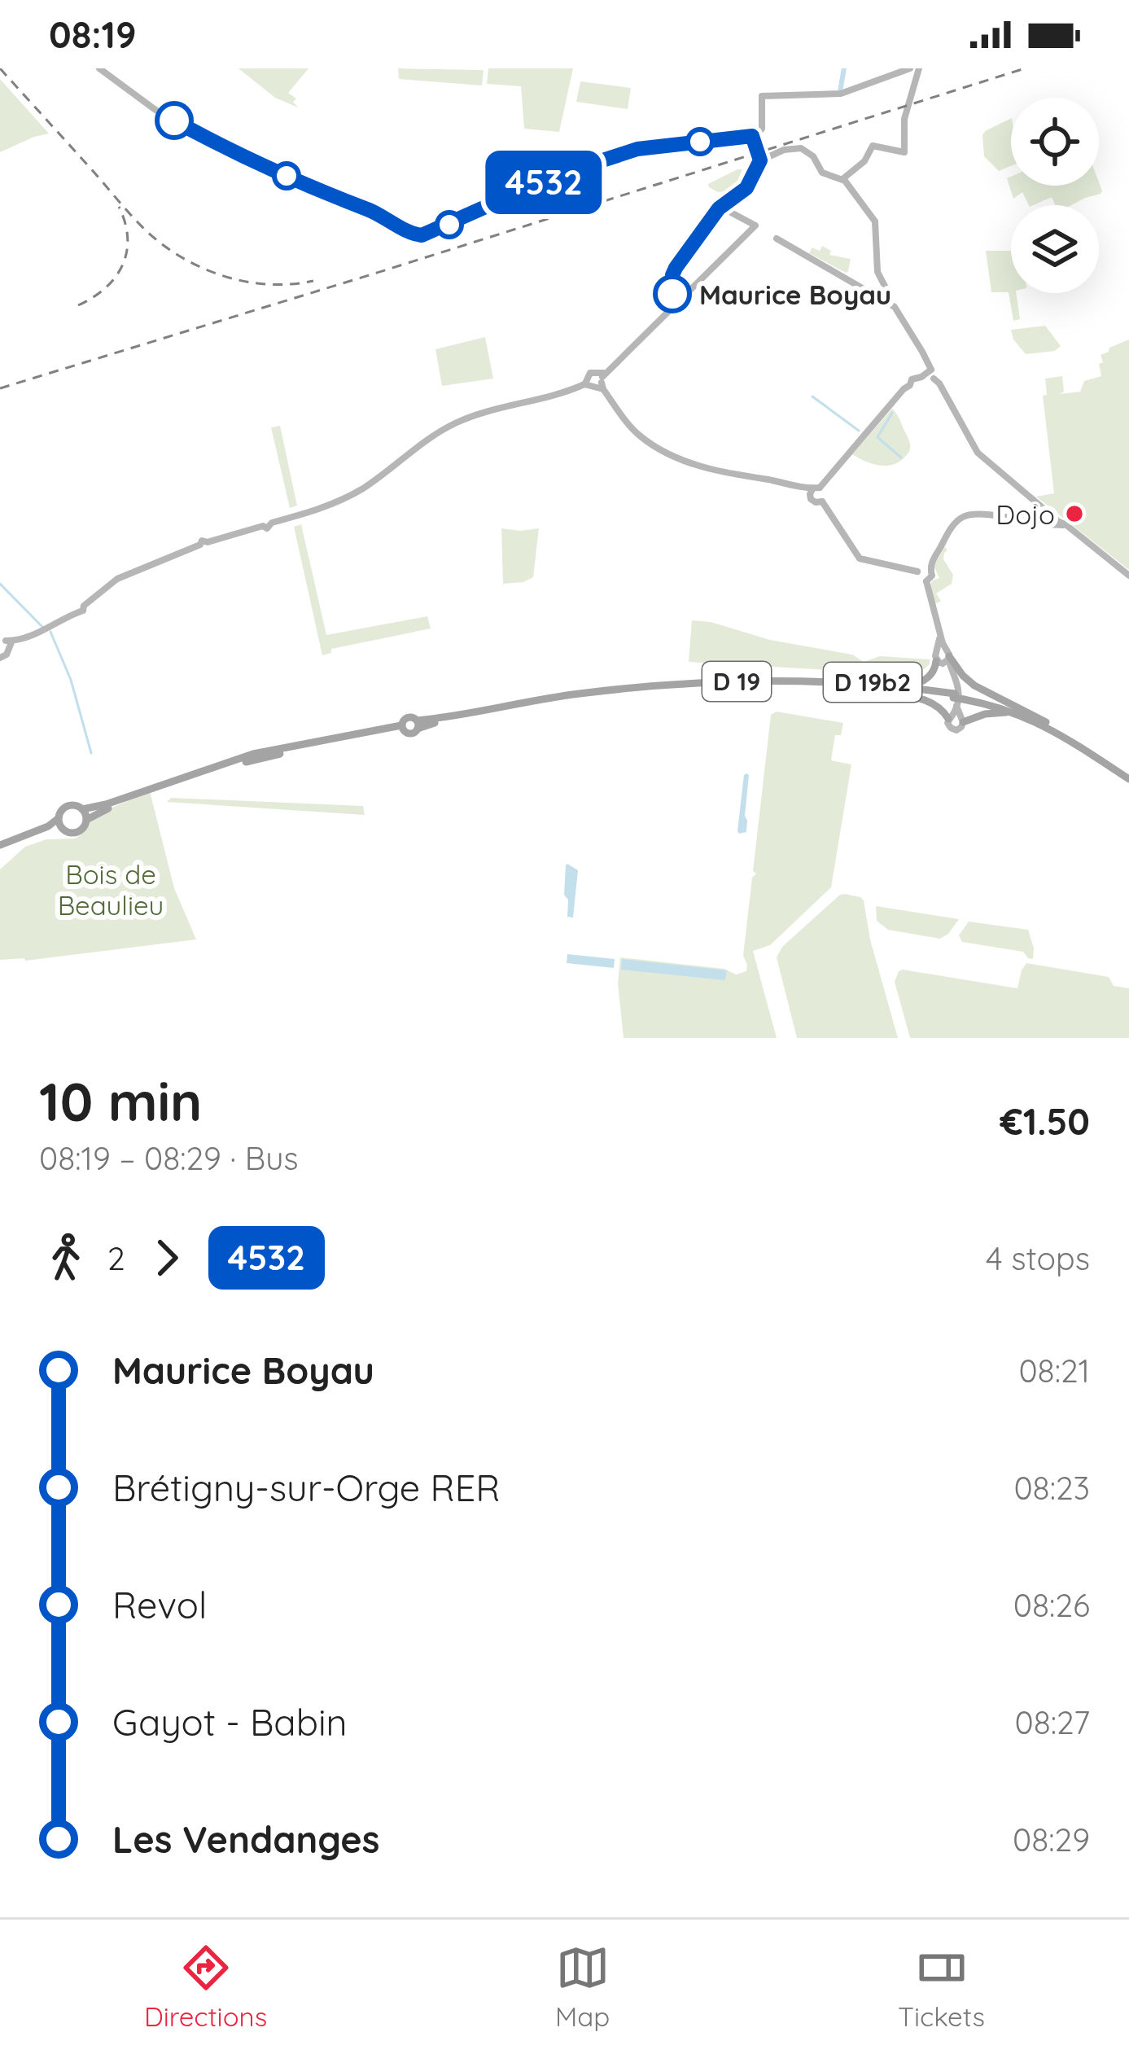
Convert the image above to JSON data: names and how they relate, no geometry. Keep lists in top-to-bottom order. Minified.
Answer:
{"streets":{"main road":["D 19","D 19b2"]},"crossings":[["D 19","D 19b2"]],"parks":["Bois de Beaulieu"],"places":["Maurice Boyau","Dojo"],"lines":["bus line 4532"],"page":{"status":"08:19","on_map":"4532","heading":["10 min","08:19 – 08:29 · Bus","€1.50"],"legs":["2","4532","4 stops"],"list":[{"name":"Maurice Boyau","value":"08:21"},{"name":"Brétigny-sur-Orge RER","value":"08:23"},{"name":"Revol","value":"08:26"},{"name":"Gayot - Babin","value":"08:27"},{"name":"Les Vendanges","value":"08:29"}],"tabs":["Directions","Map","Tickets"]}}
